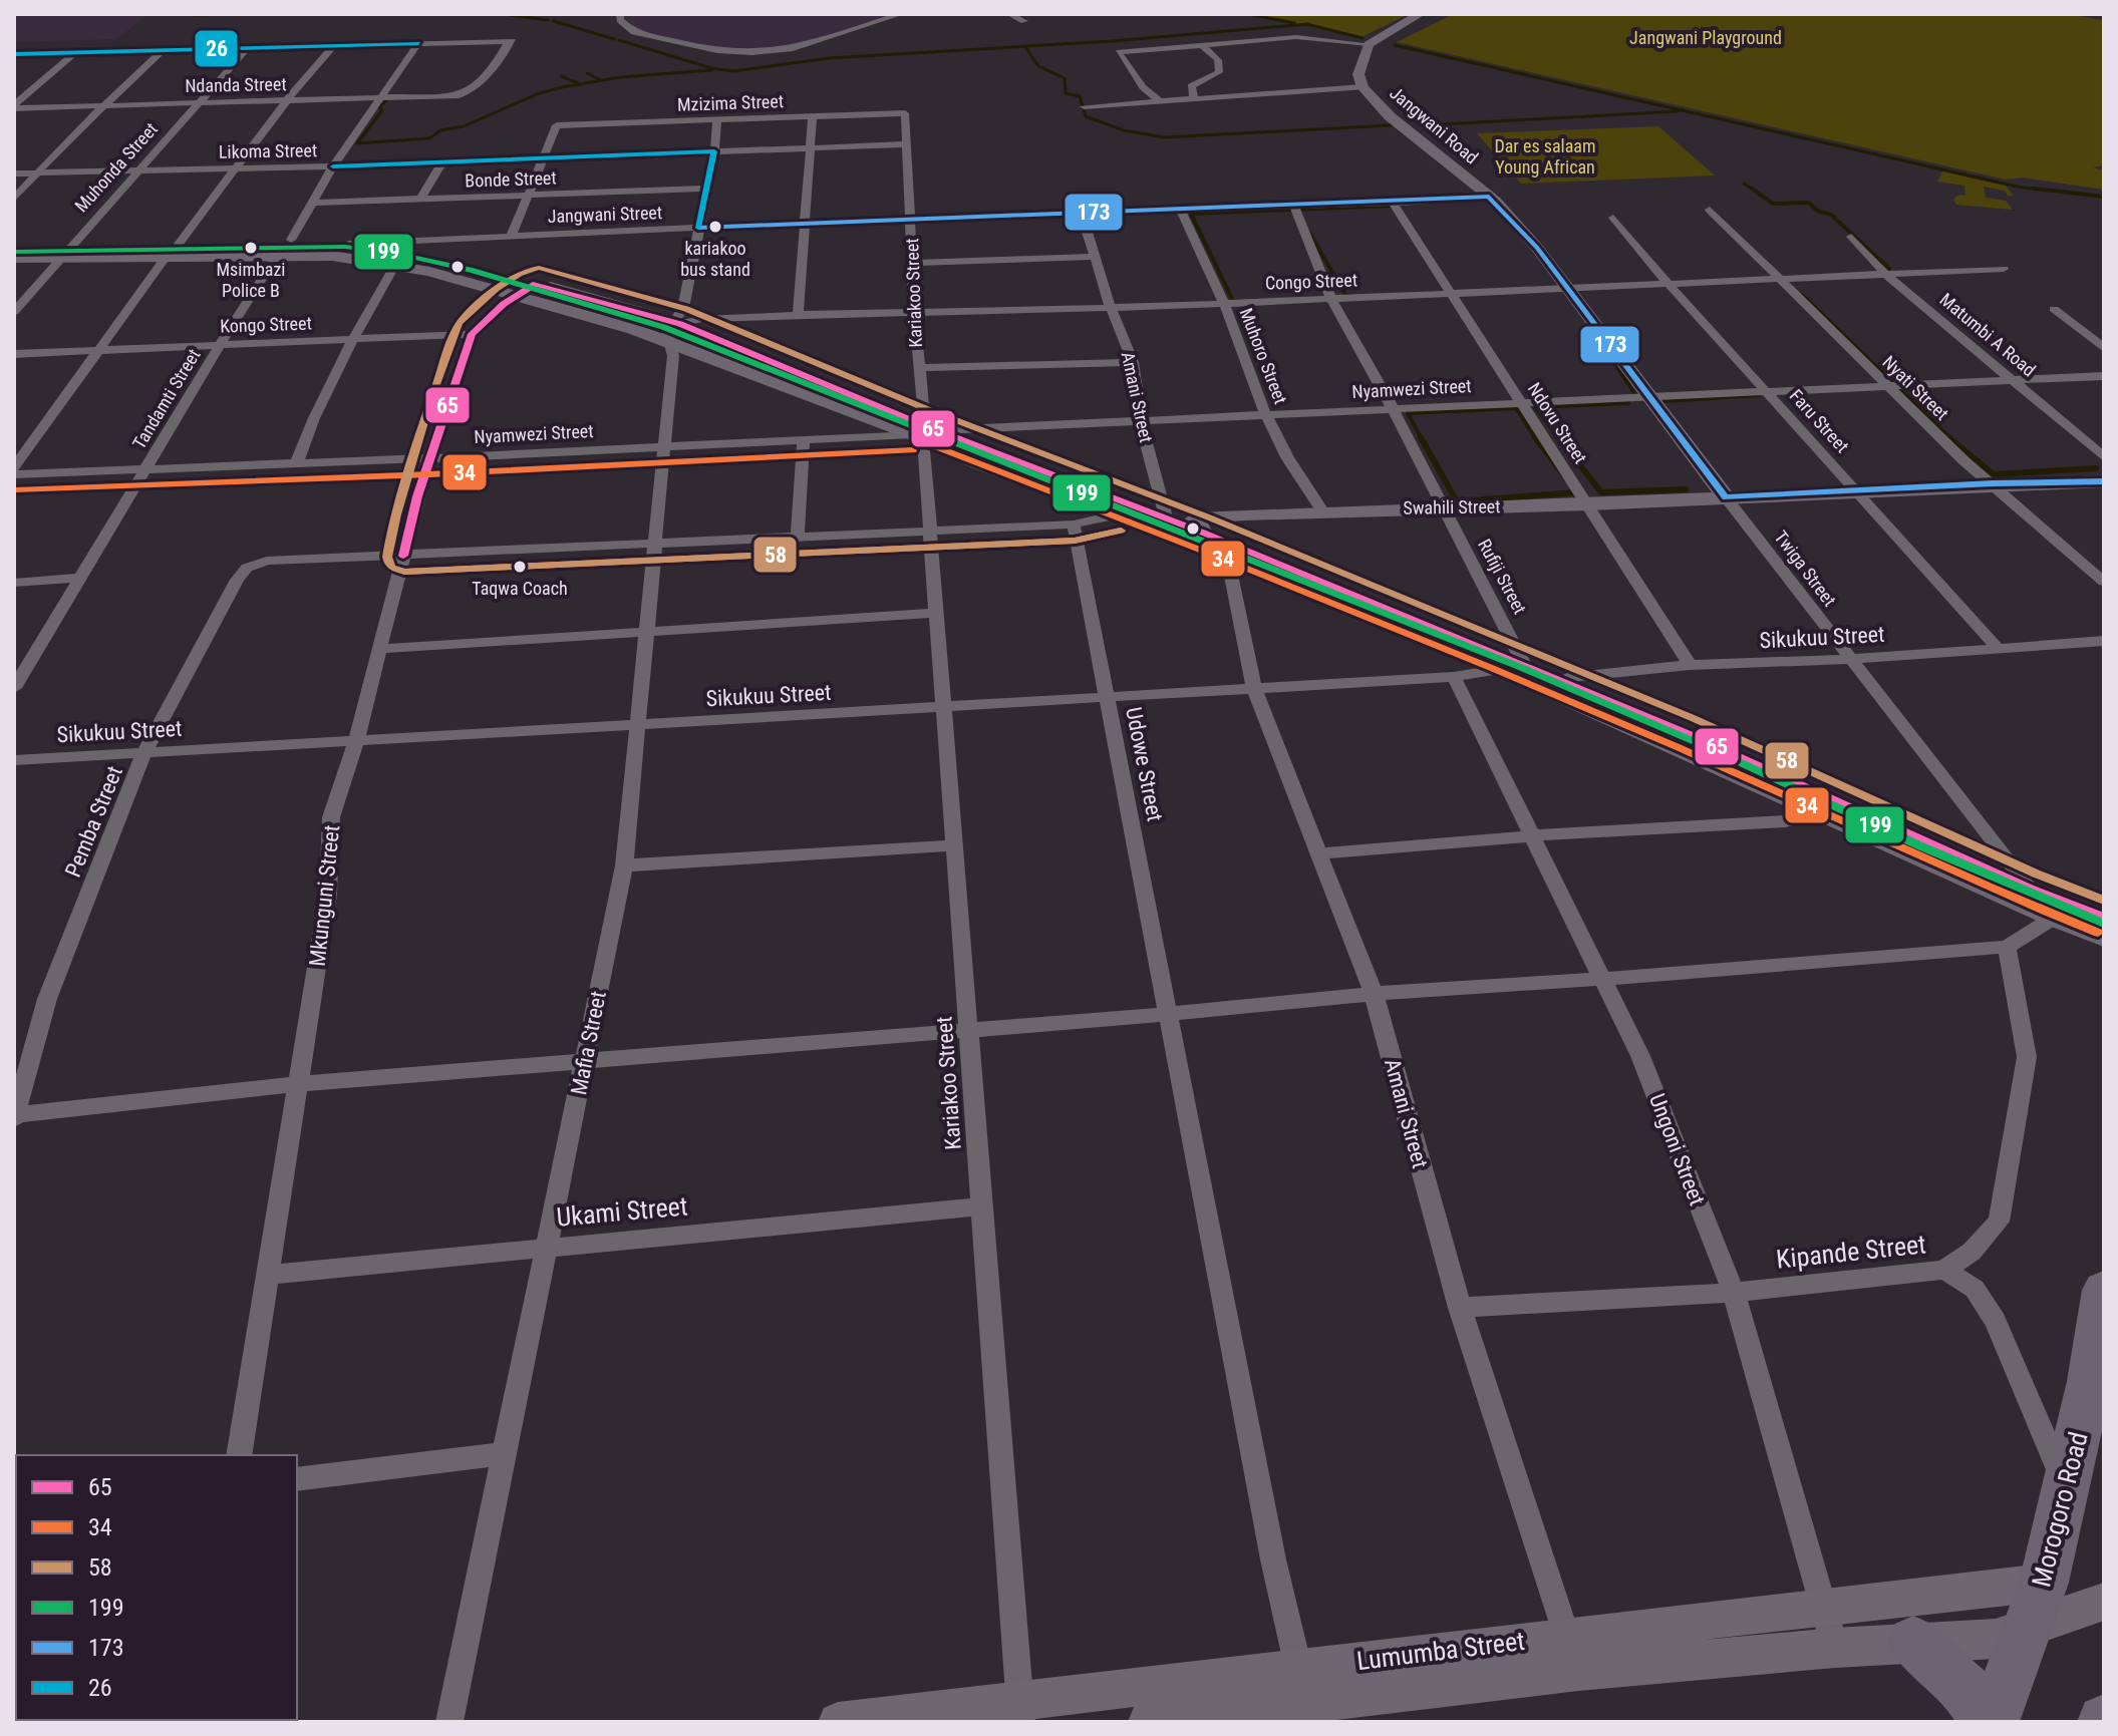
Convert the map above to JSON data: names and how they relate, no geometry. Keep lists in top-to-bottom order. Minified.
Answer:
{"streets":{"highway":["Morogoro Road"],"street":["Ndanda Street","Mzizima Street","Jangwani Road","Likoma Street","Muhonda Street","Bonde Street","Jangwani Street","Congo Street","Kariakoo Street","Kongo Street","Matumbi A Road","Muhoro Street","Nyati Street","Nyamwezi Street","Amani Street","Tandamti Street","Faru Street","Ndovu Street","Swahili Street","Twiga Street","Rufiji Street","Sikukuu Street","Udowe Street","Pemba Street","Mkunguni Street","Mafia Street","Ungoni Street","Ukami Street","Kipande Street","Lumumba Street"]},"crossings":[["Ndanda Street","Muhonda Street"],["Mzizima Street","Likoma Street"],["Mzizima Street","Kariakoo Street"],["Mzizima Street","Mafia Street"],["Jangwani Road","Jangwani Street"],["Jangwani Road","Twiga Street"],["Likoma Street","Muhonda Street"],["Likoma Street","Kariakoo Street"],["Likoma Street","Mafia Street"],["Bonde Street","Mafia Street"],["Jangwani Street","Kariakoo Street"],["Jangwani Street","Muhoro Street"],["Jangwani Street","Amani Street"],["Jangwani Street","Ndovu Street"],["Jangwani Street","Twiga Street"],["Jangwani Street","Rufiji Street"],["Jangwani Street","Mafia Street"],["Congo Street","Kariakoo Street"],["Congo Street","Matumbi A Road"],["Congo Street","Muhoro Street"],["Congo Street","Nyati Street"],["Congo Street","Amani Street"],["Congo Street","Faru Street"],["Congo Street","Ndovu Street"],["Congo Street","Twiga Street"],["Congo Street","Rufiji Street"],["Congo Street","Mafia Street"],["Kariakoo Street","Nyamwezi Street"],["Kariakoo Street","Sikukuu Street"],["Kariakoo Street","Ukami Street"],["Kariakoo Street","Lumumba Street"],["Kongo Street","Tandamti Street"],["Kongo Street","Mkunguni Street"],["Matumbi A Road","Nyamwezi Street"],["Muhoro Street","Nyamwezi Street"],["Muhoro Street","Swahili Street"],["Nyati Street","Nyamwezi Street"],["Nyati Street","Swahili Street"],["Nyamwezi Street","Amani Street"],["Nyamwezi Street","Tandamti Street"],["Nyamwezi Street","Faru Street"],["Nyamwezi Street","Ndovu Street"],["Nyamwezi Street","Twiga Street"],["Nyamwezi Street","Rufiji Street"],["Nyamwezi Street","Mkunguni Street"],["Nyamwezi Street","Mafia Street"],["Amani Street","Sikukuu Street"],["Amani Street","Kipande Street"],["Amani Street","Lumumba Street"],["Faru Street","Swahili Street"],["Faru Street","Sikukuu Street"],["Ndovu Street","Swahili Street"],["Ndovu Street","Sikukuu Street"],["Swahili Street","Twiga Street"],["Swahili Street","Rufiji Street"],["Twiga Street","Sikukuu Street"],["Rufiji Street","Sikukuu Street"],["Sikukuu Street","Udowe Street"],["Sikukuu Street","Pemba Street"],["Sikukuu Street","Mkunguni Street"],["Sikukuu Street","Mafia Street"],["Sikukuu Street","Ungoni Street"],["Udowe Street","Lumumba Street"],["Pemba Street","Mkunguni Street"],["Mkunguni Street","Ukami Street"],["Mafia Street","Ukami Street"],["Ungoni Street","Kipande Street"],["Ungoni Street","Lumumba Street"],["Morogoro Road","Lumumba Street"]],"parks":["Jangwani Playground","Dar es salaam Young African"],"places":["kariakoo bus stand","Msimbazi Police B","Taqwa Coach"],"lines":["transit line 26","transit line 173","transit line 199","transit line 58","transit line 65","transit line 34"],"legend":["65","34","58","199","173","26"]}
